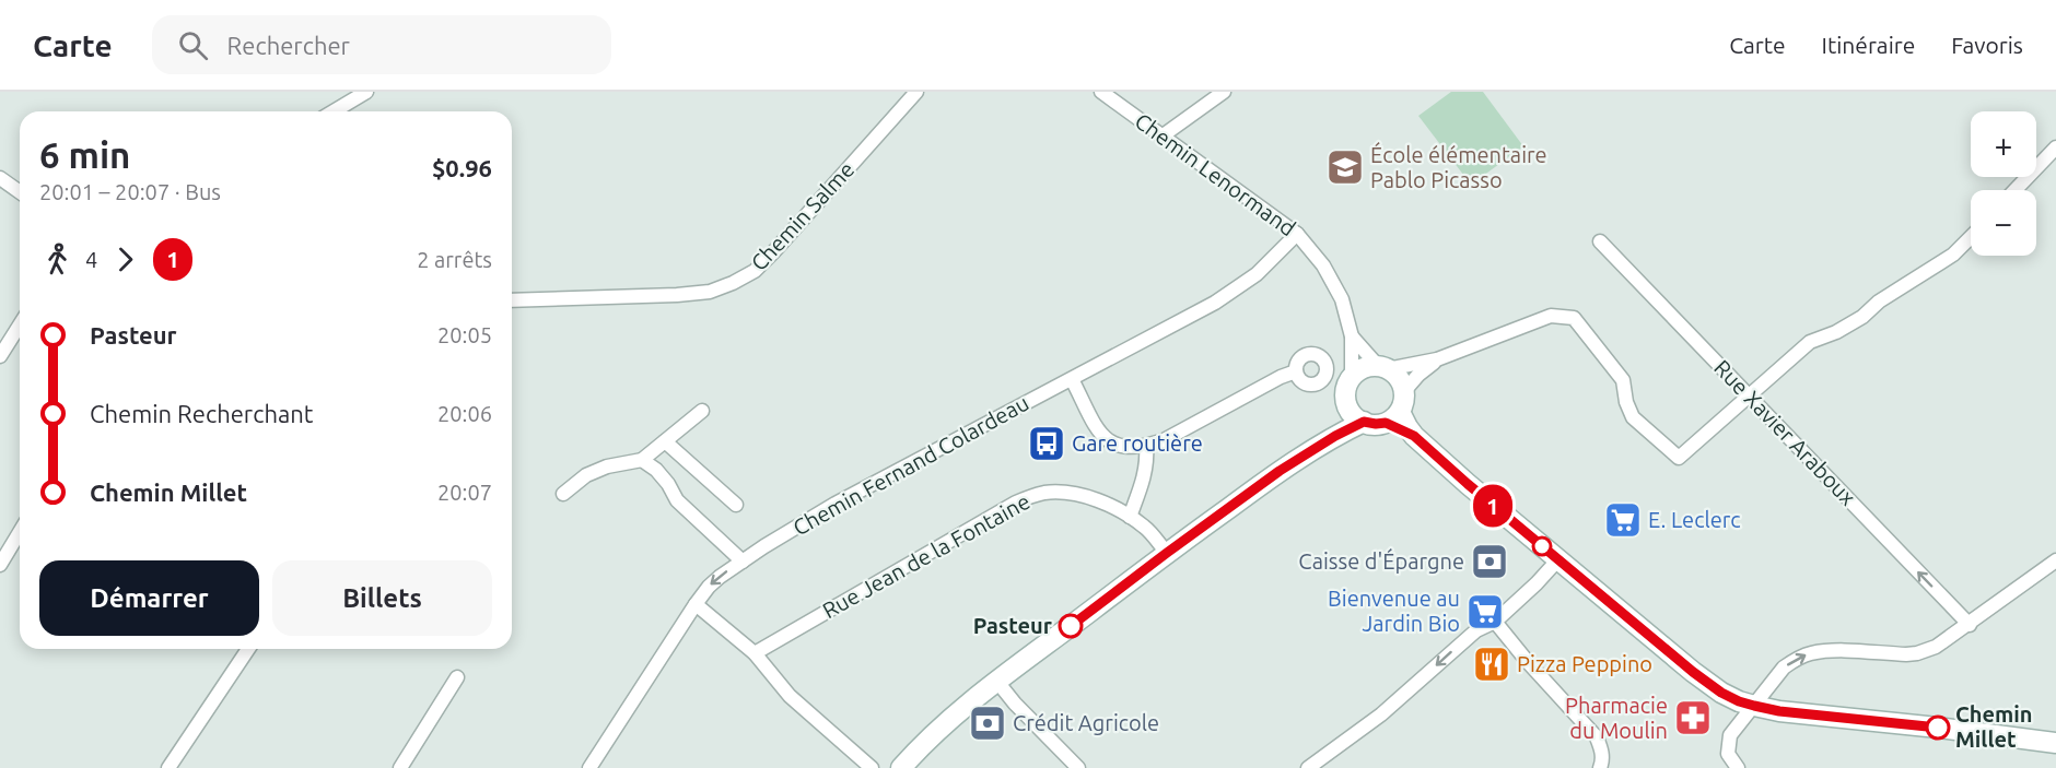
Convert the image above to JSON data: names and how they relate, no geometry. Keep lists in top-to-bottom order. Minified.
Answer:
{"streets":{"street":["Chemin Lenormand","Chemin Salme","Rue Xavier Araboux","Chemin Fernand Colardeau","Rue Jean de la Fontaine"]},"crossings":[["Chemin Lenormand","Chemin Fernand Colardeau"]],"one_way":["Rue Xavier Araboux"],"places":{"school or university":["École élémentaire Pablo Picasso"],"bus stop":["Gare routière"],"supermarket":["E. Leclerc","Bienvenue au Jardin Bio"],"bank":["Caisse d'Épargne","Crédit Agricole"],"other":["Pasteur","Chemin Millet"],"restaurant":["Pizza Peppino"],"pharmacy":["Pharmacie du Moulin"]},"lines":["bus line 1"],"page":{"header":"Carte","search":"Rechercher","nav":["Carte","Itinéraire","Favoris"],"on_map":"1","map_buttons":["+","−"],"heading":["6 min","20:01 – 20:07 · Bus","$0.96"],"legs":["4","1","2 arrêts"],"list":[{"name":"Pasteur","value":"20:05"},{"name":"Chemin Recherchant","value":"20:06"},{"name":"Chemin Millet","value":"20:07"}],"buttons":["Démarrer","Billets"]}}
